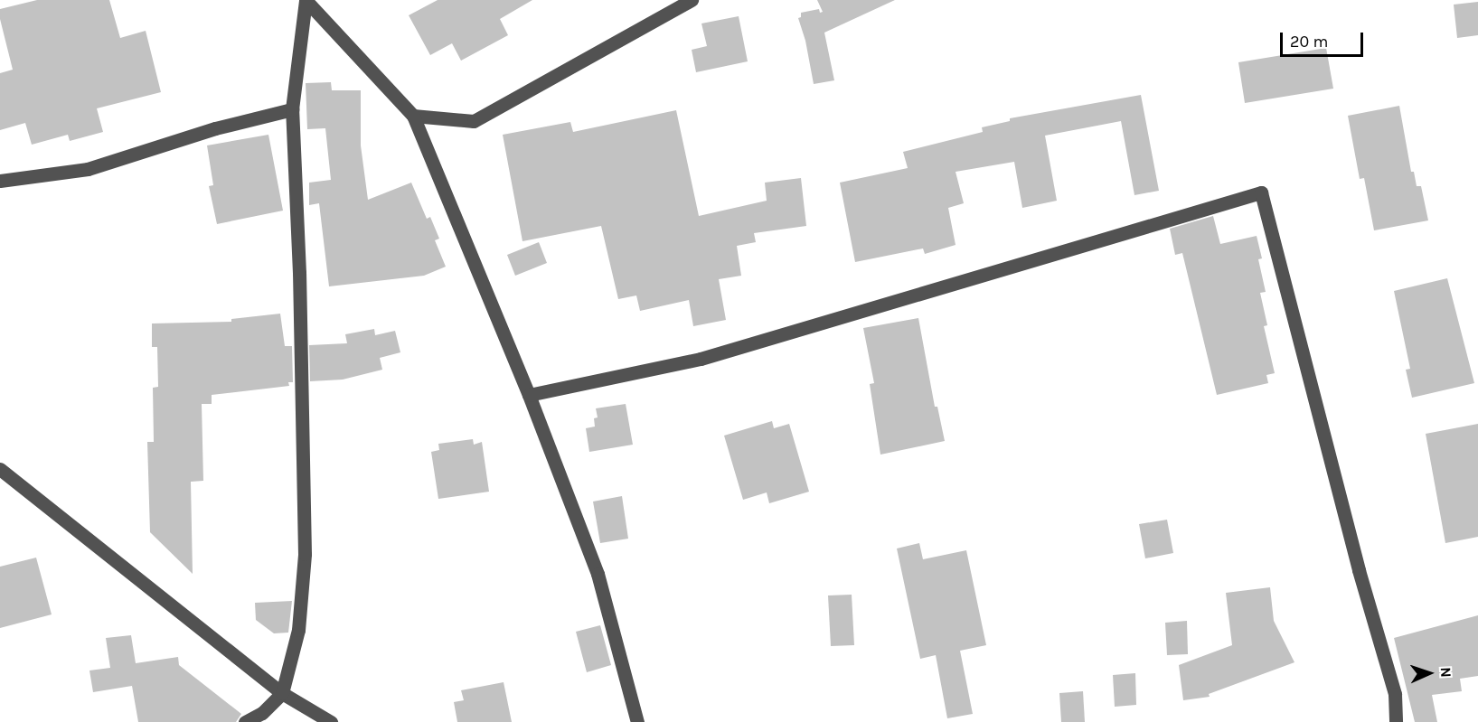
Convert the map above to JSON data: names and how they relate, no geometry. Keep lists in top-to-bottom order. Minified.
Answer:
{"scale_bar":"20 m","north":"right"}
